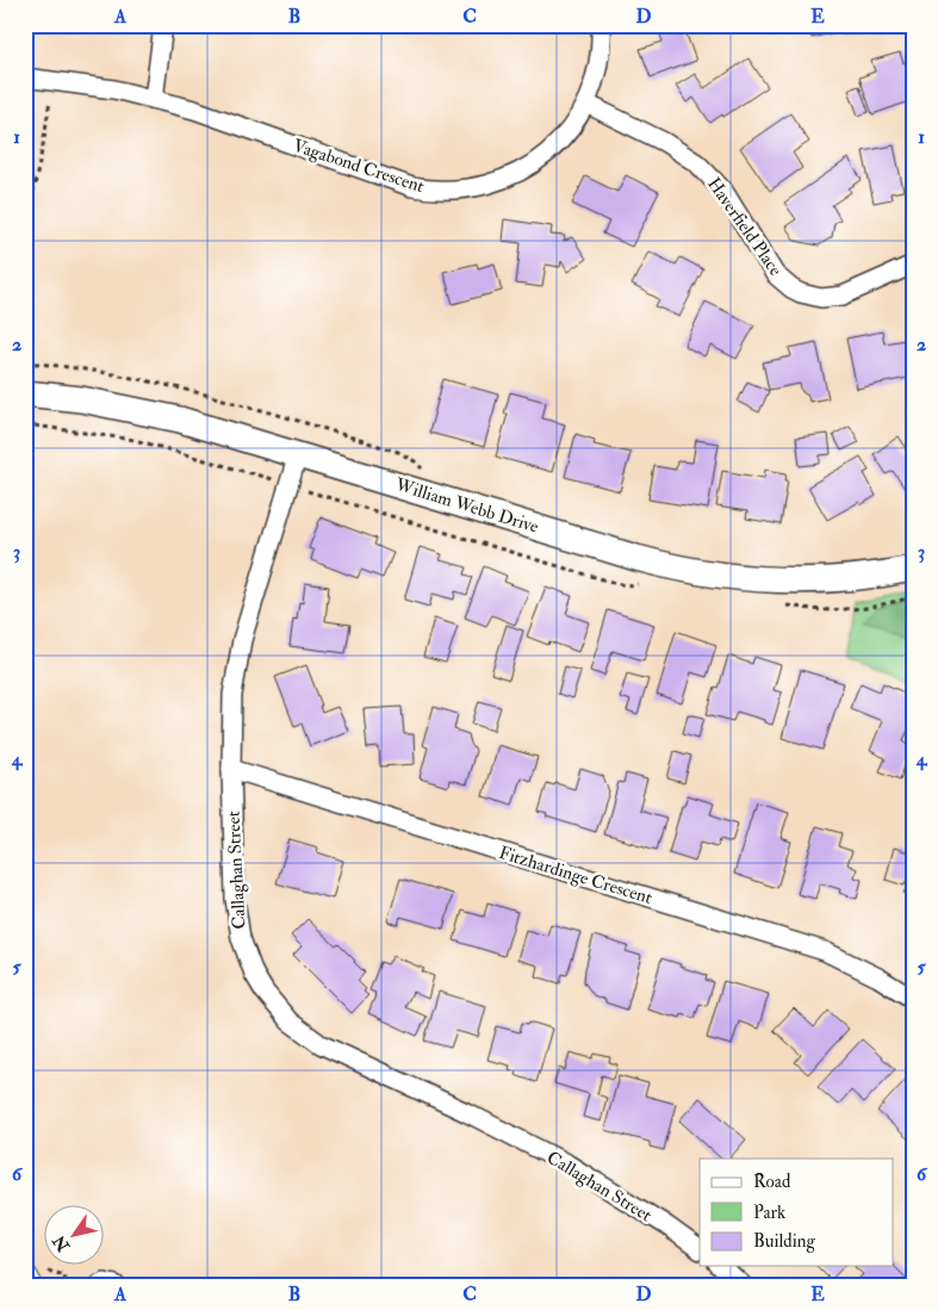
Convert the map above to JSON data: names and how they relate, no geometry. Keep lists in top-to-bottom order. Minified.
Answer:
{"streets":{"main road":["William Webb Drive"],"street":["Vagabond Crescent","Haverfield Place","Callaghan Street","Fitzhardinge Crescent"]},"crossings":[["Vagabond Crescent","Haverfield Place"],["William Webb Drive","Callaghan Street"],["Callaghan Street","Fitzhardinge Crescent"]],"legend":["Road","Park","Building"],"north":"bottom left","grid":{"columns":["A","B","C","D","E"],"rows":["1","2","3","4","5","6"]}}
